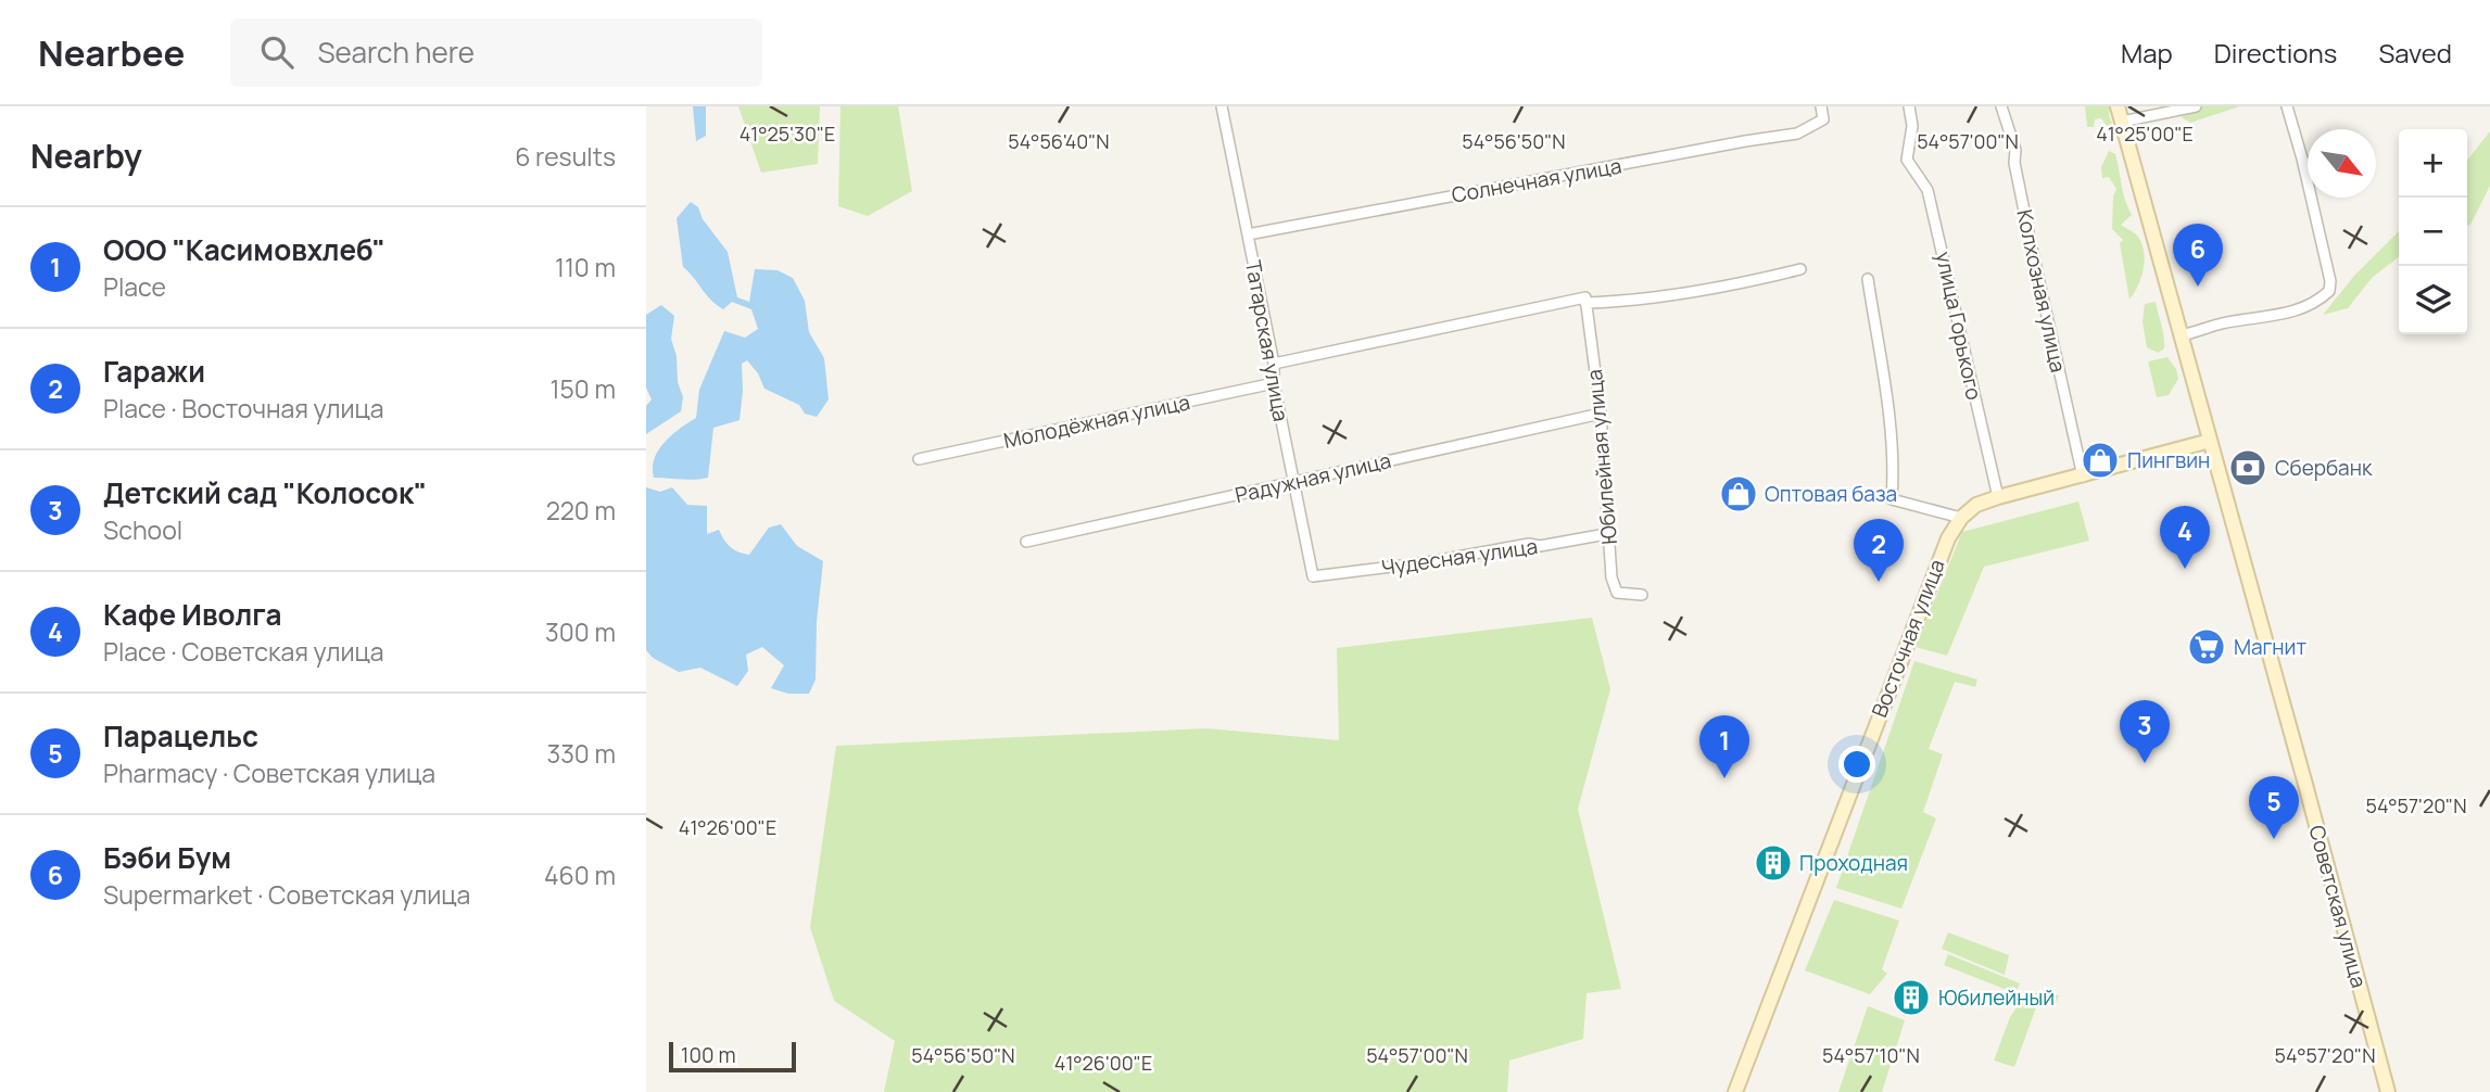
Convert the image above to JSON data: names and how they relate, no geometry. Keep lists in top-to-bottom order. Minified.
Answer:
{"streets":{"main road":["Восточная улица","Советская улица"],"street":["Солнечная улица","Колхозная улица","улица Горького","Татарская улица","Молодёжная улица","Юбилейная улица","Радужная улица","Чудесная улица"]},"crossings":[["Солнечная улица","Татарская улица"],["Татарская улица","Молодёжная улица"],["Татарская улица","Радужная улица"],["Татарская улица","Чудесная улица"],["Юбилейная улица","Радужная улица"],["Юбилейная улица","Чудесная улица"]],"places":{"shop":["Пингвин","Оптовая база"],"bank":["Сбербанк"],"supermarket":["Магнит"],"building":["Проходная","Юбилейный"]},"scale_bar":"100 m","north":"bottom right","page":{"header":"Nearbee","search":"Search here","nav":["Map","Directions","Saved"],"heading":["Nearby","6 results"],"map_buttons":["+","−"],"list":[{"mark":"1","name":"ООО \"Касимовхлеб\"","note":"Place","value":"110 m"},{"mark":"2","name":"Гаражи","note":"Place · Восточная улица","value":"150 m"},{"mark":"3","name":"Детский сад \"Колосок\"","note":"School","value":"220 m"},{"mark":"4","name":"Кафе Иволга","note":"Place · Советская улица","value":"300 m"},{"mark":"5","name":"Парацельс","note":"Pharmacy · Советская улица","value":"330 m"},{"mark":"6","name":"Бэби Бум","note":"Supermarket · Советская улица","value":"460 m"}],"pins":["6","4","2","3","1","5"],"scale":"100 m"},"coordinates":["41°25'00\"E","41°25'30\"E","54°56'40\"N","54°56'50\"N","54°57'00\"N","54°57'20\"N","41°26'00\"E","54°57'10\"N"]}
